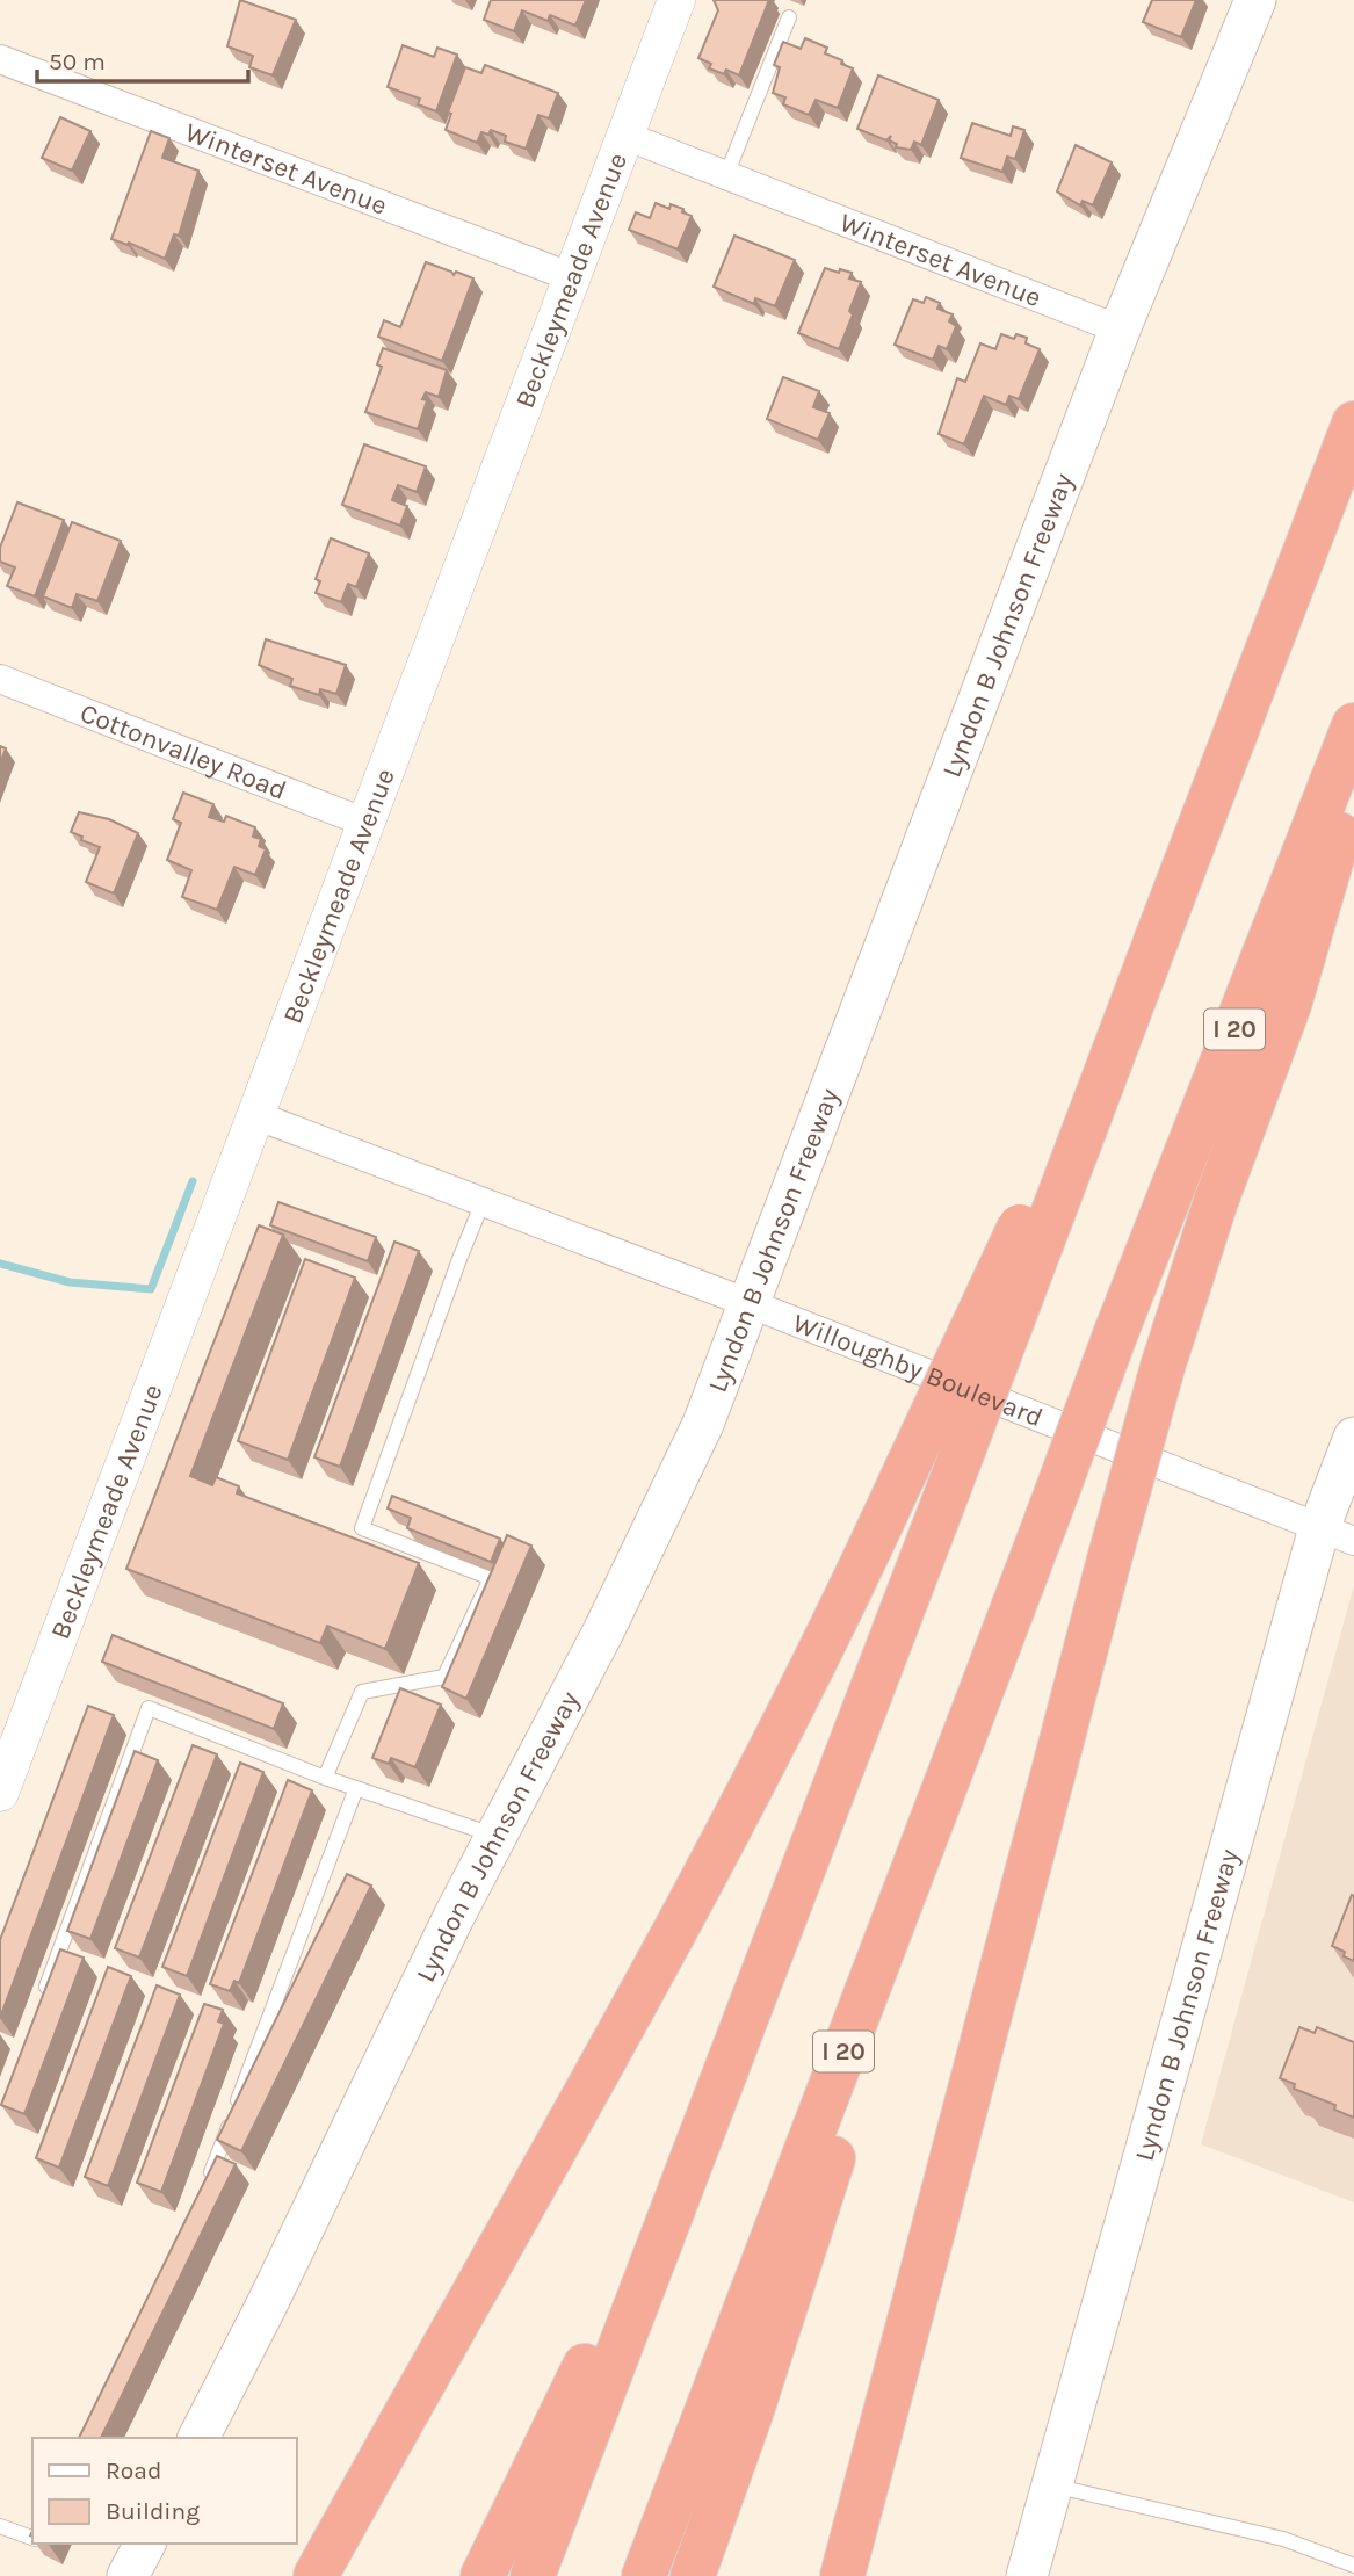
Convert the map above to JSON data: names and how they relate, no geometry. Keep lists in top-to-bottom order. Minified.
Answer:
{"streets":{"highway":["I 20"],"main road":["Lyndon B Johnson Freeway"],"street":["Winterset Avenue","Beckleymeade Avenue","Cottonvalley Road","Willoughby Boulevard"]},"crossings":[["Winterset Avenue","Beckleymeade Avenue"],["Winterset Avenue","Lyndon B Johnson Freeway"],["Beckleymeade Avenue","Cottonvalley Road"],["Beckleymeade Avenue","Willoughby Boulevard"],["Lyndon B Johnson Freeway","Willoughby Boulevard"]],"legend":["Road","Building"],"scale_bar":"50 m"}
